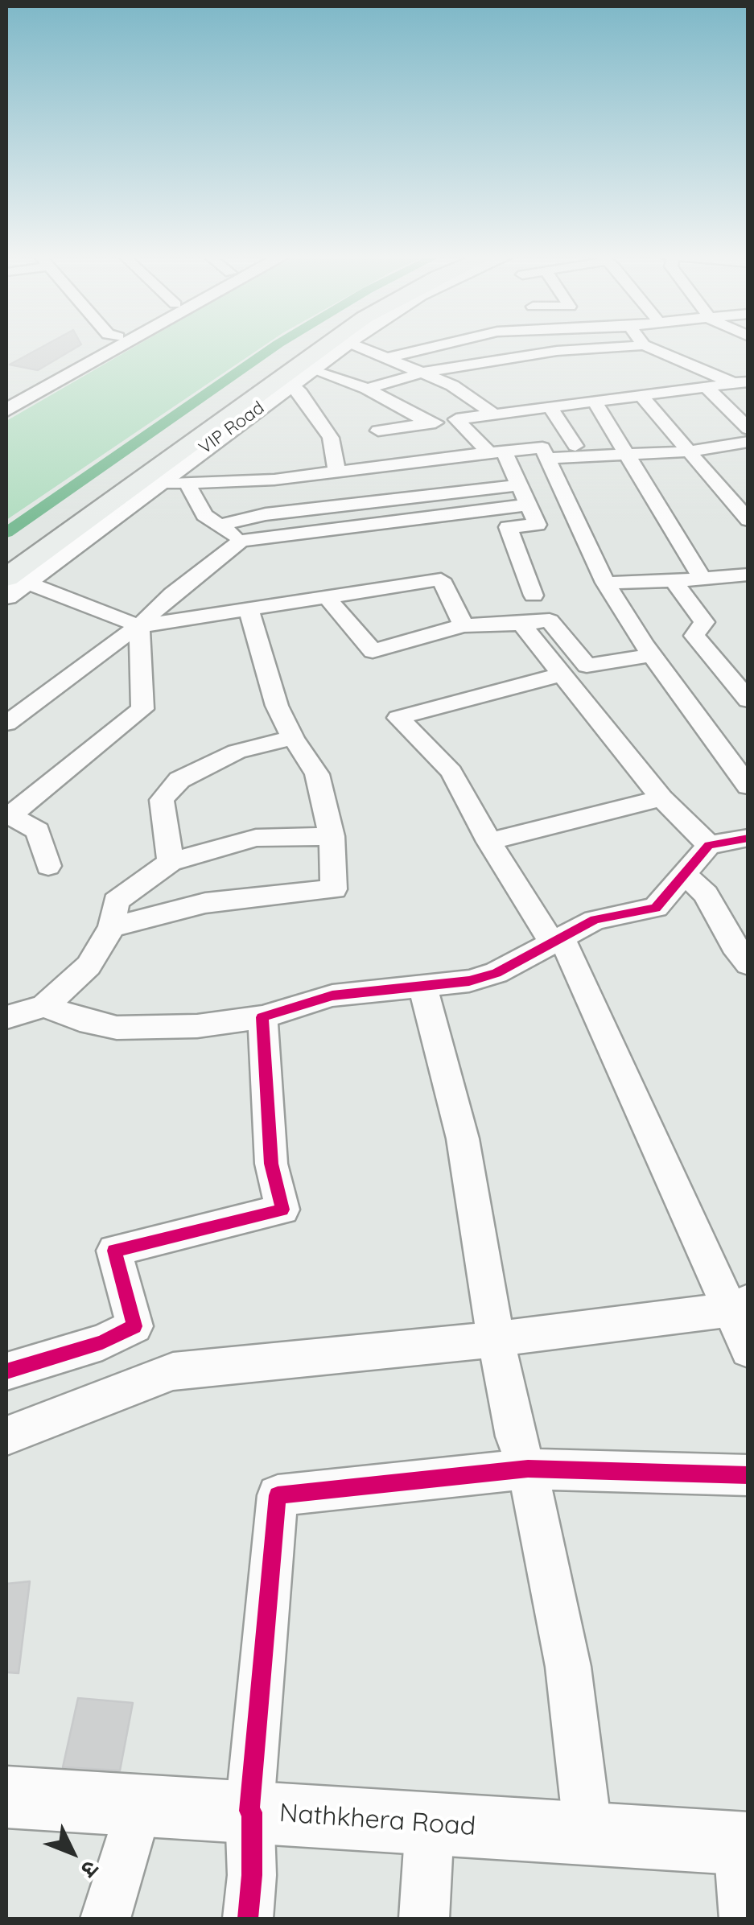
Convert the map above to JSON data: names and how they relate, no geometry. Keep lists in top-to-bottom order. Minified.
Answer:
{"streets":{"main road":["VIP Road"],"street":["Nathkhera Road"]},"north":"bottom right"}
